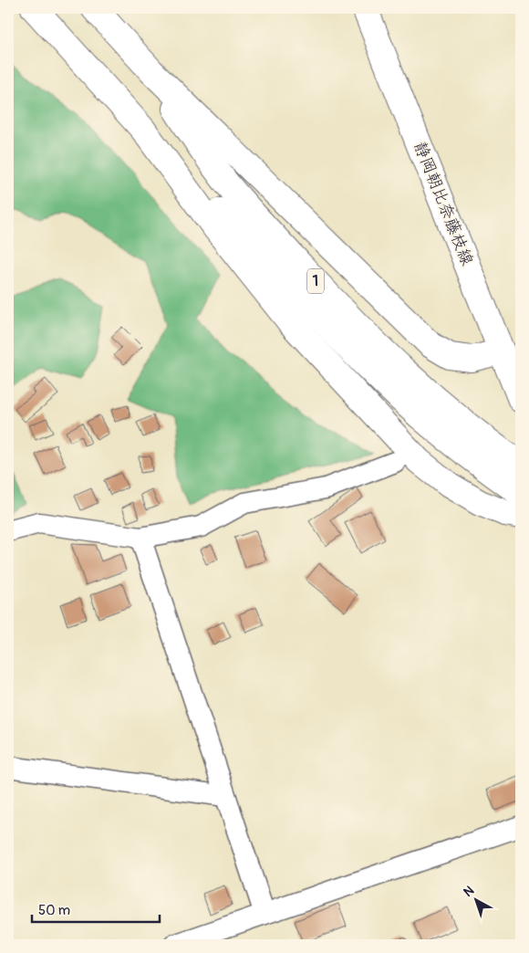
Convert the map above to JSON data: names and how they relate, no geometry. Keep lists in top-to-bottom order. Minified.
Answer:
{"streets":{"main road":["静岡朝比奈藤枝線","1"]},"scale_bar":"50 m","north":"top left"}
